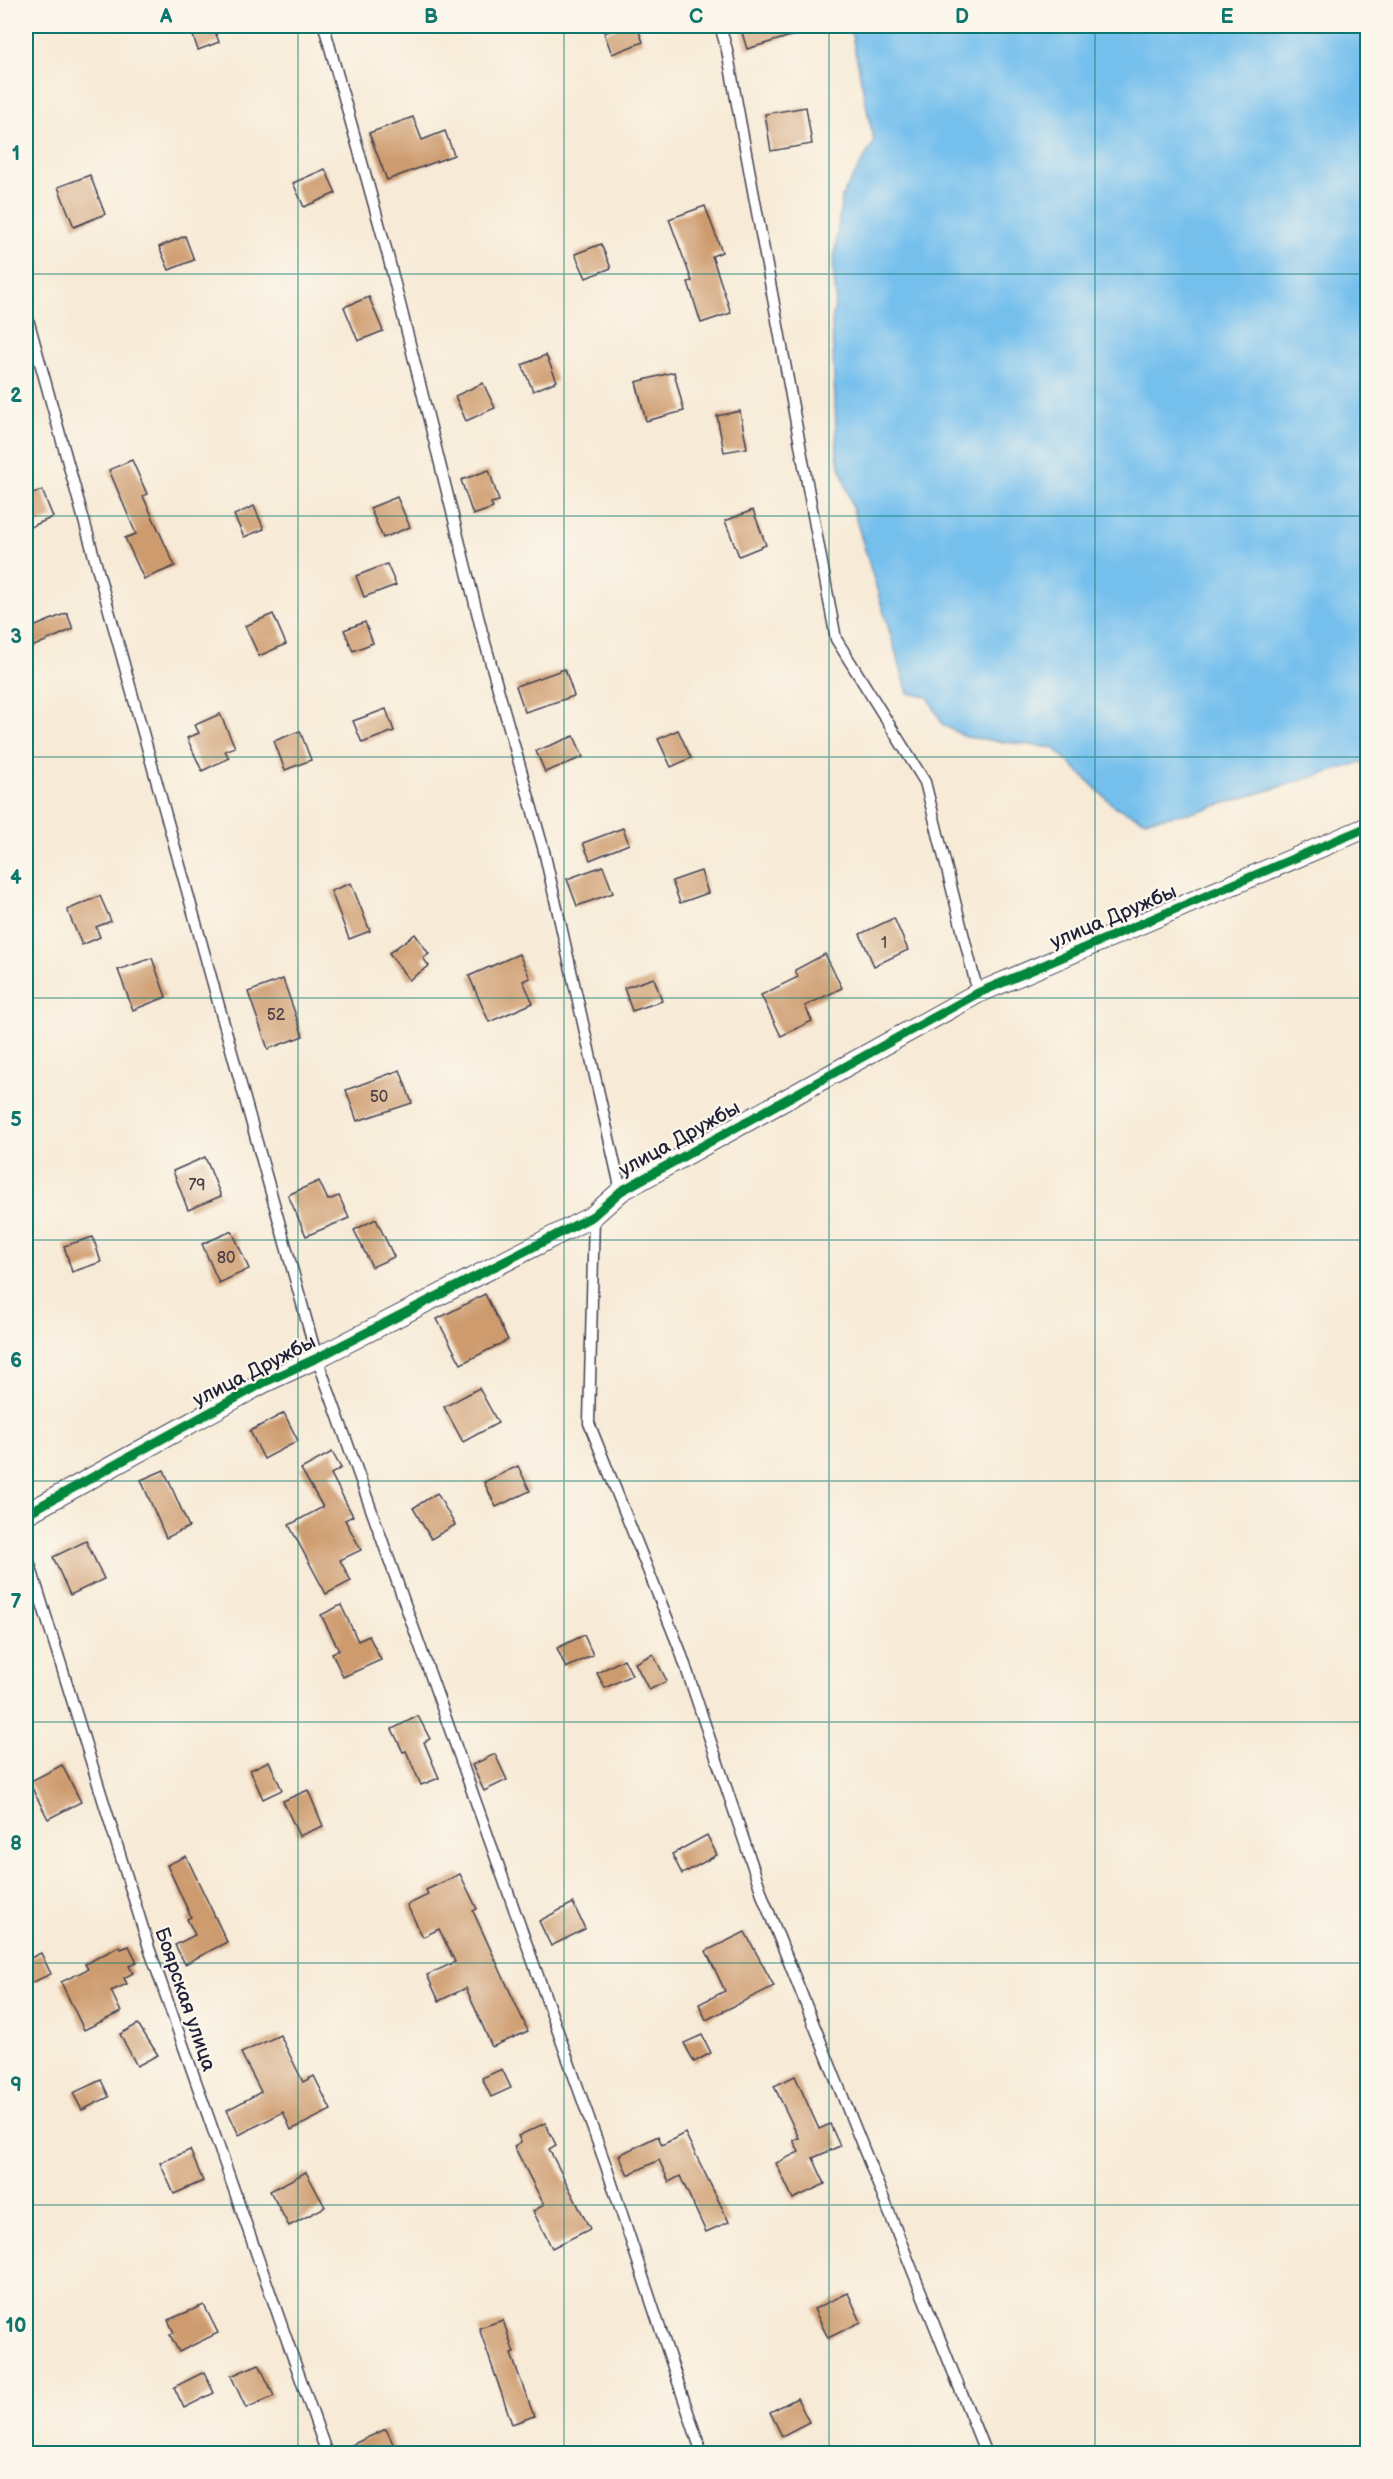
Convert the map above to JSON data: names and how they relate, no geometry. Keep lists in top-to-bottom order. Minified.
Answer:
{"streets":{"street":["улица Дружбы"],"lane":["Боярская улица"]},"house_numbers":["1","52","50","79","80"],"grid":{"columns":["A","B","C","D","E"],"rows":["1","2","3","4","5","6","7","8","9","10"]}}
